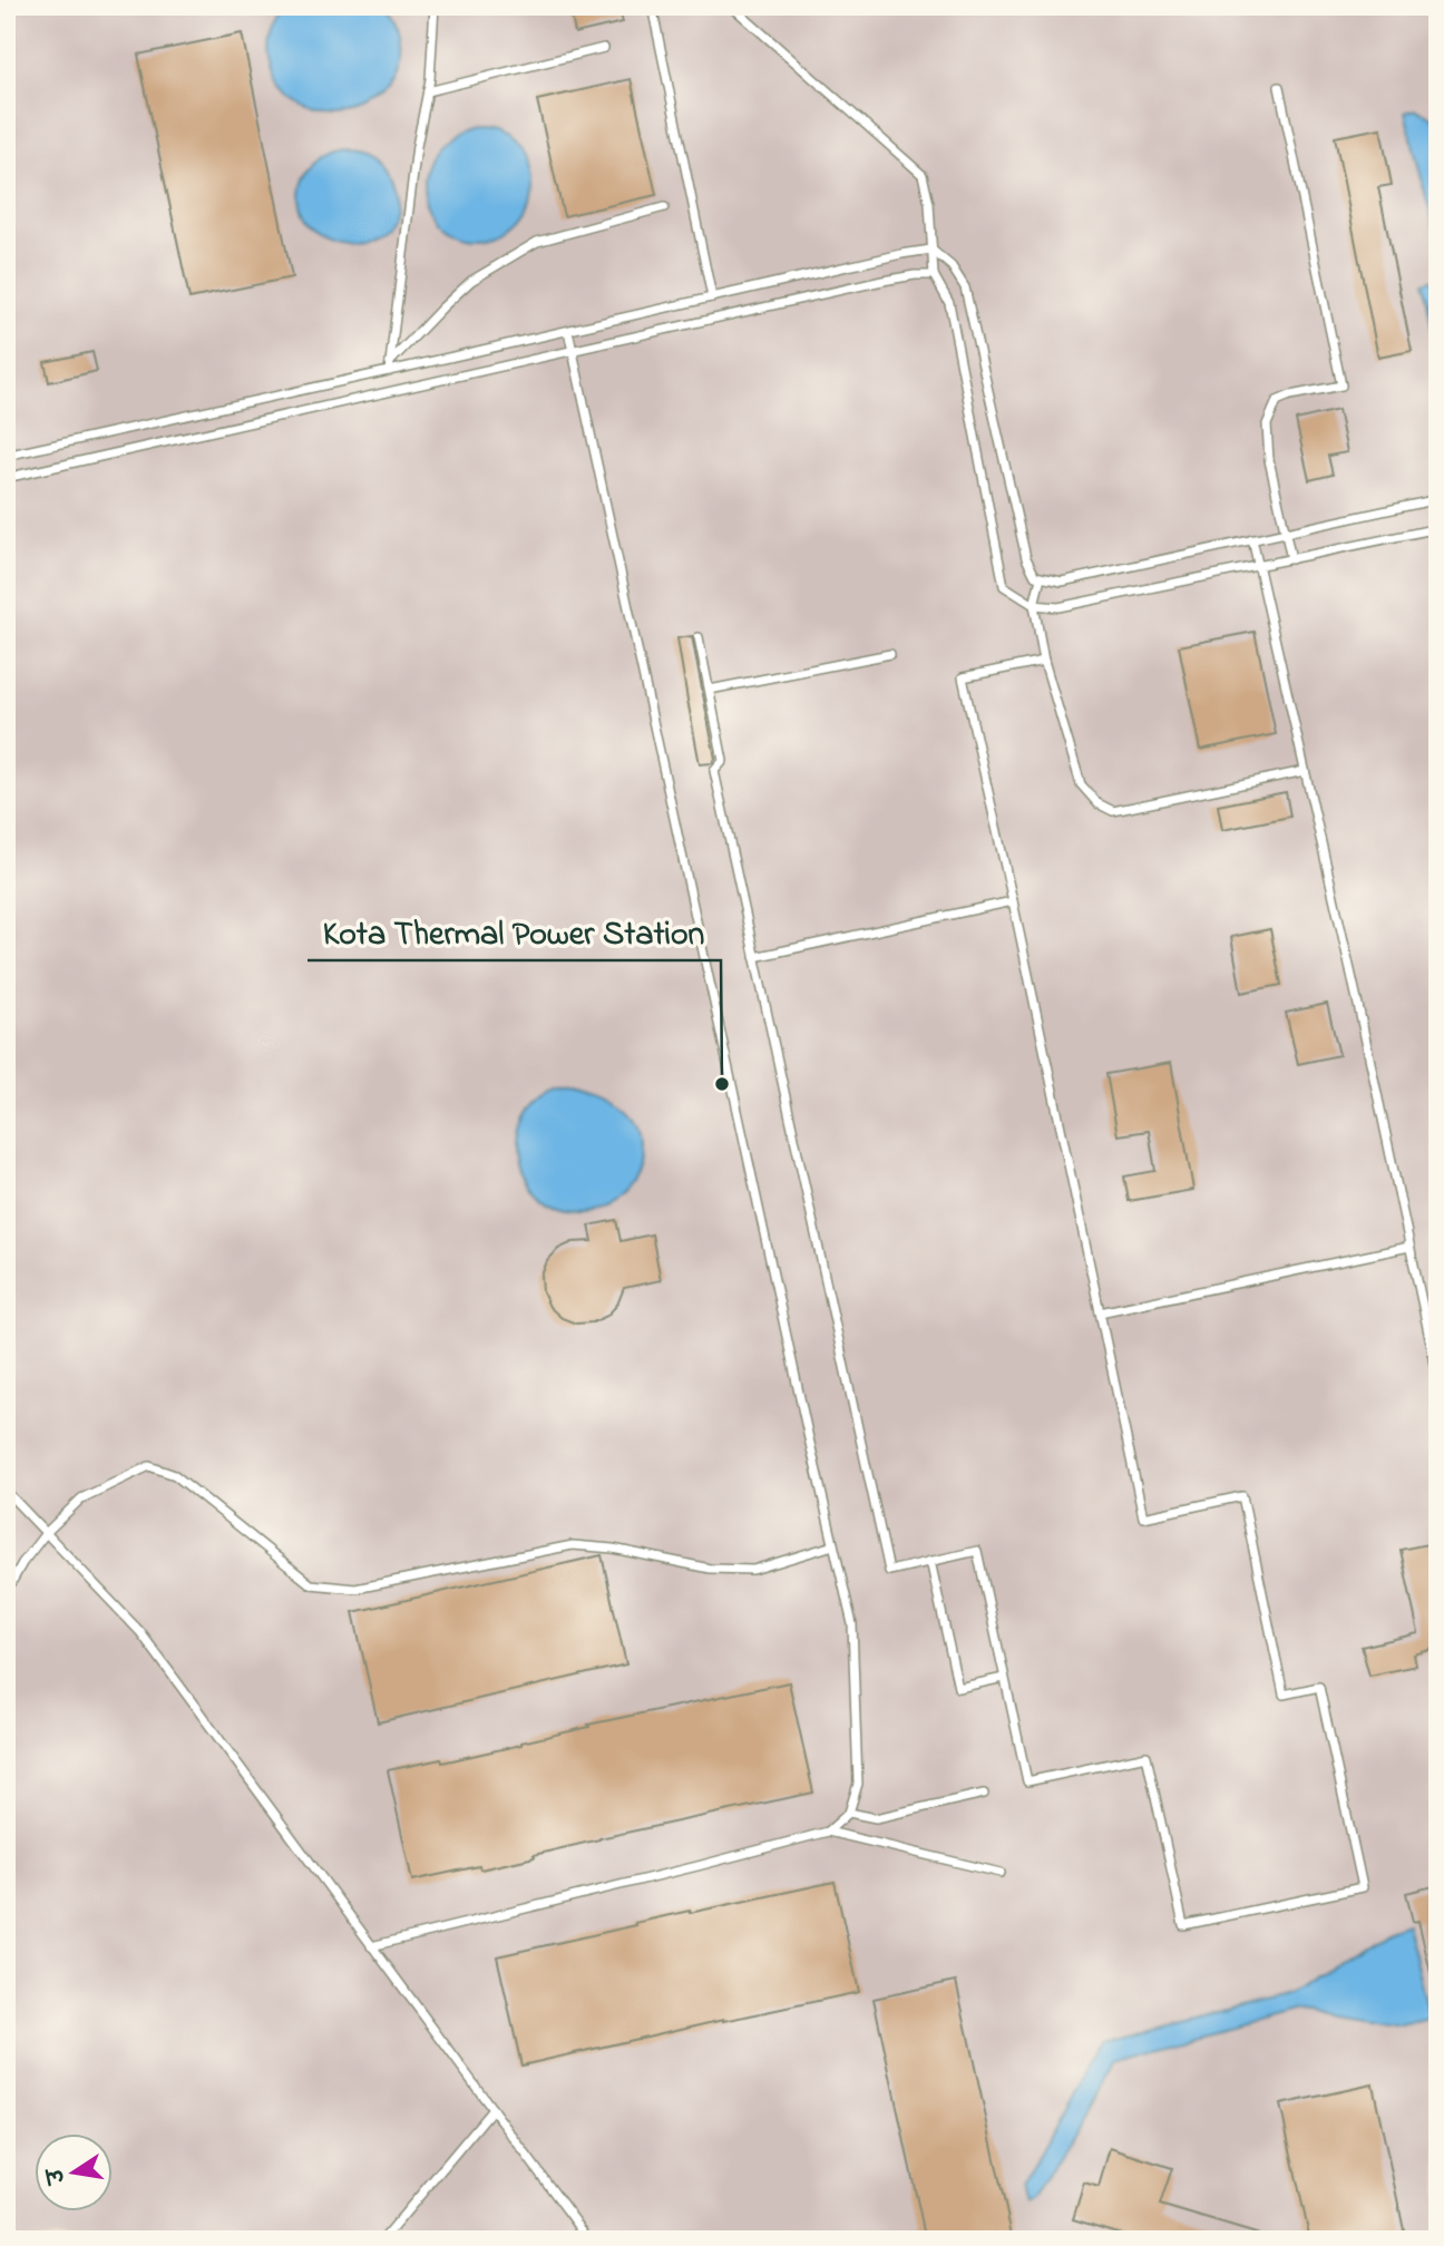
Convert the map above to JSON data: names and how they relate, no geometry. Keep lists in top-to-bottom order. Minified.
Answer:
{"places":["Kota Thermal Power Station"],"north":"left"}
